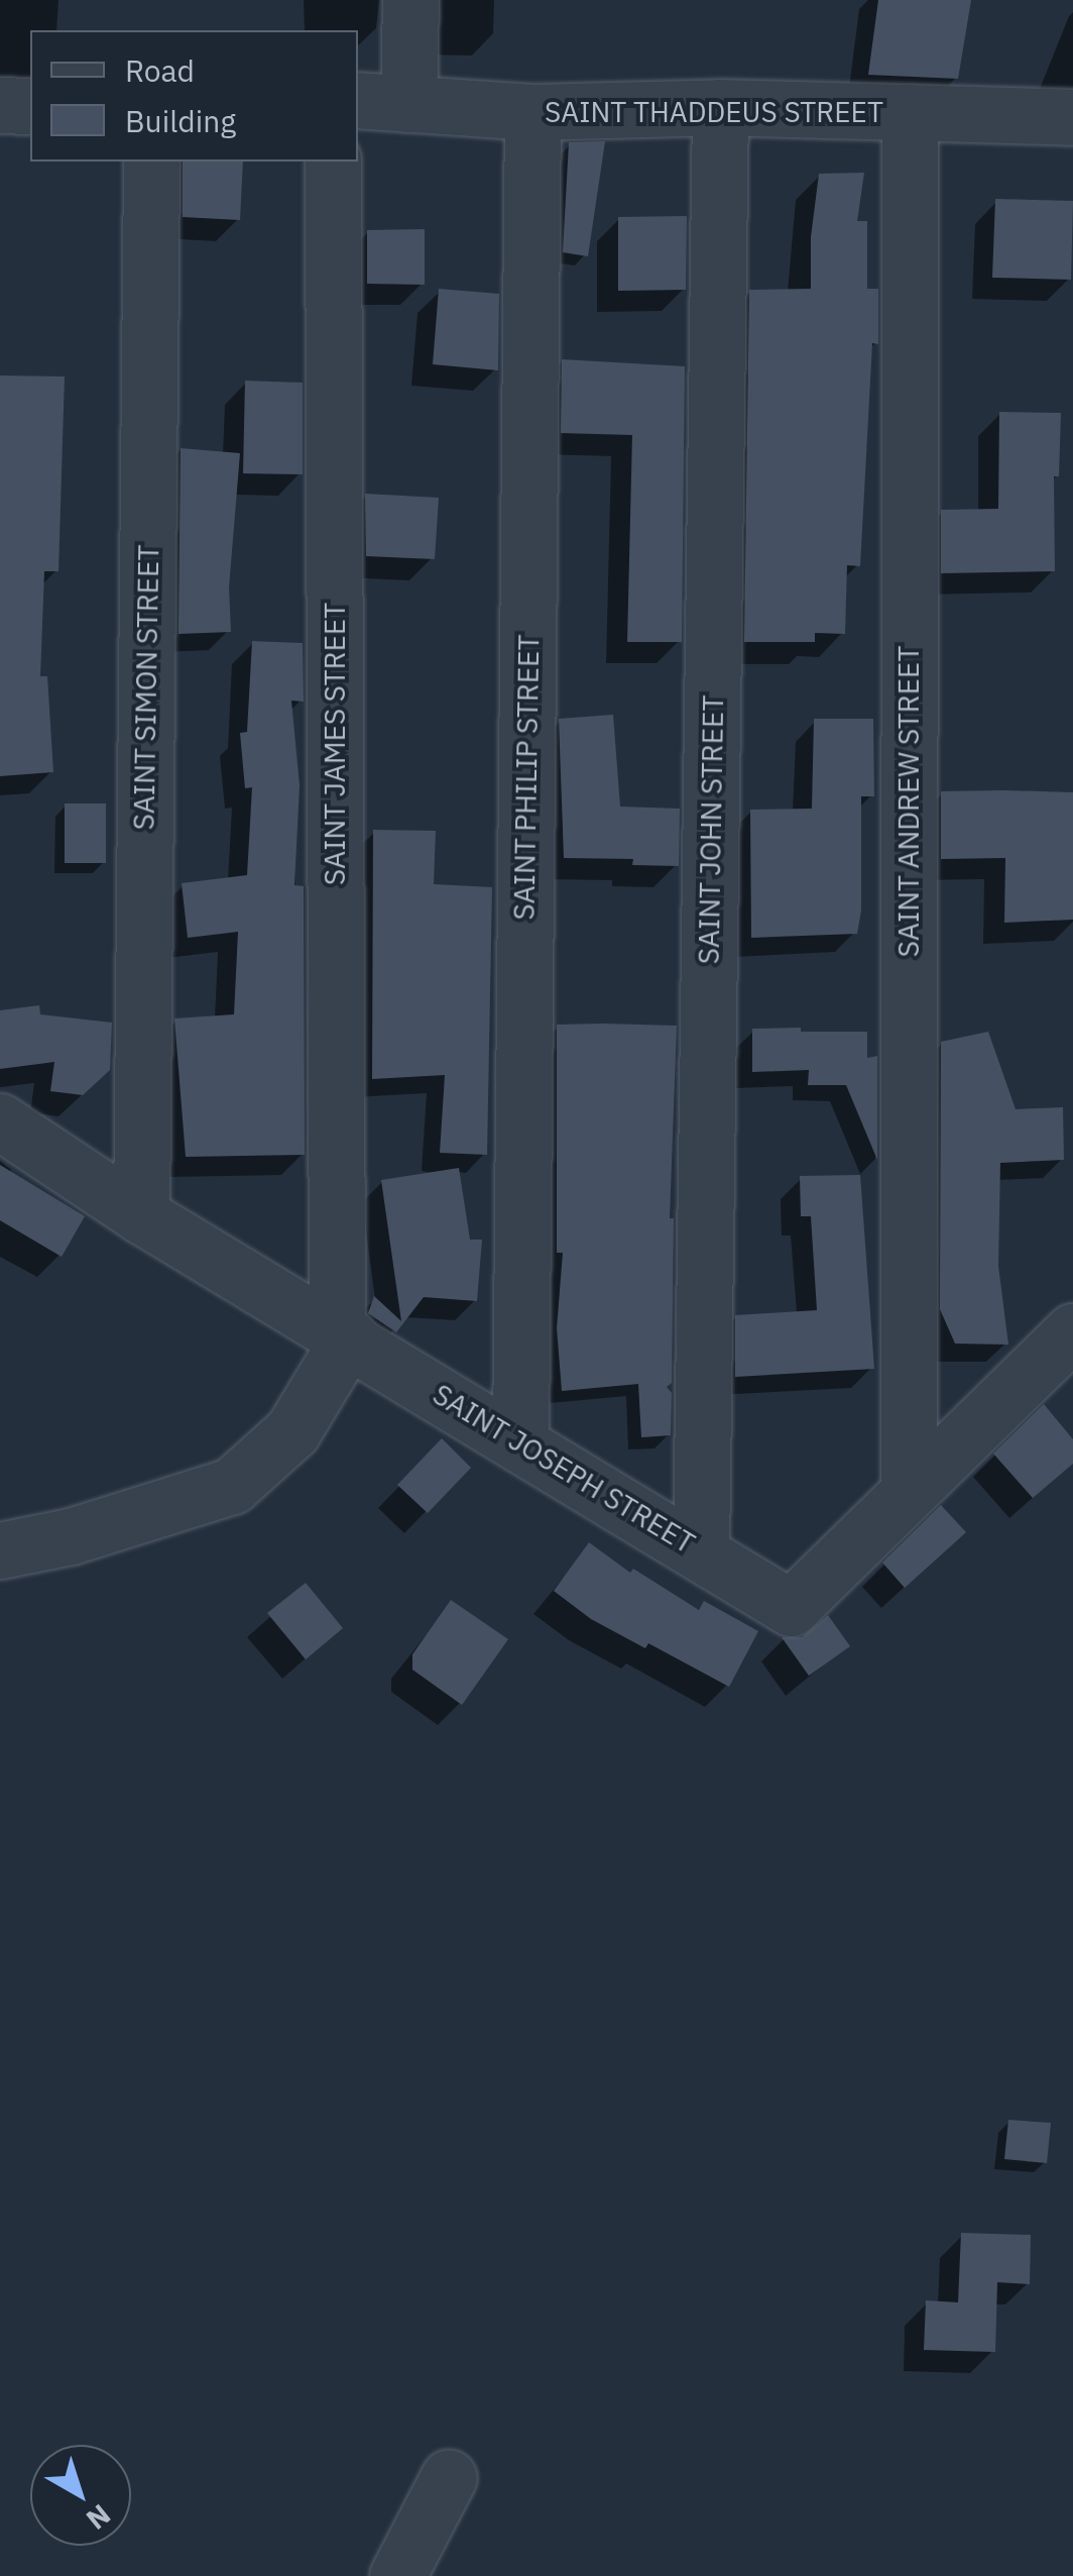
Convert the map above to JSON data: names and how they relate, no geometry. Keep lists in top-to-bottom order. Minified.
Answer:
{"streets":{"street":["SAINT THADDEUS STREET","SAINT SIMON STREET","SAINT JAMES STREET","SAINT PHILIP STREET","SAINT ANDREW STREET","SAINT JOHN STREET","SAINT JOSEPH STREET"]},"crossings":[["SAINT THADDEUS STREET","SAINT PHILIP STREET"],["SAINT THADDEUS STREET","SAINT ANDREW STREET"],["SAINT THADDEUS STREET","SAINT JOHN STREET"],["SAINT SIMON STREET","SAINT JOSEPH STREET"],["SAINT JAMES STREET","SAINT JOSEPH STREET"],["SAINT PHILIP STREET","SAINT JOSEPH STREET"],["SAINT ANDREW STREET","SAINT JOSEPH STREET"],["SAINT JOHN STREET","SAINT JOSEPH STREET"]],"legend":["Road","Building"],"north":"bottom right"}
